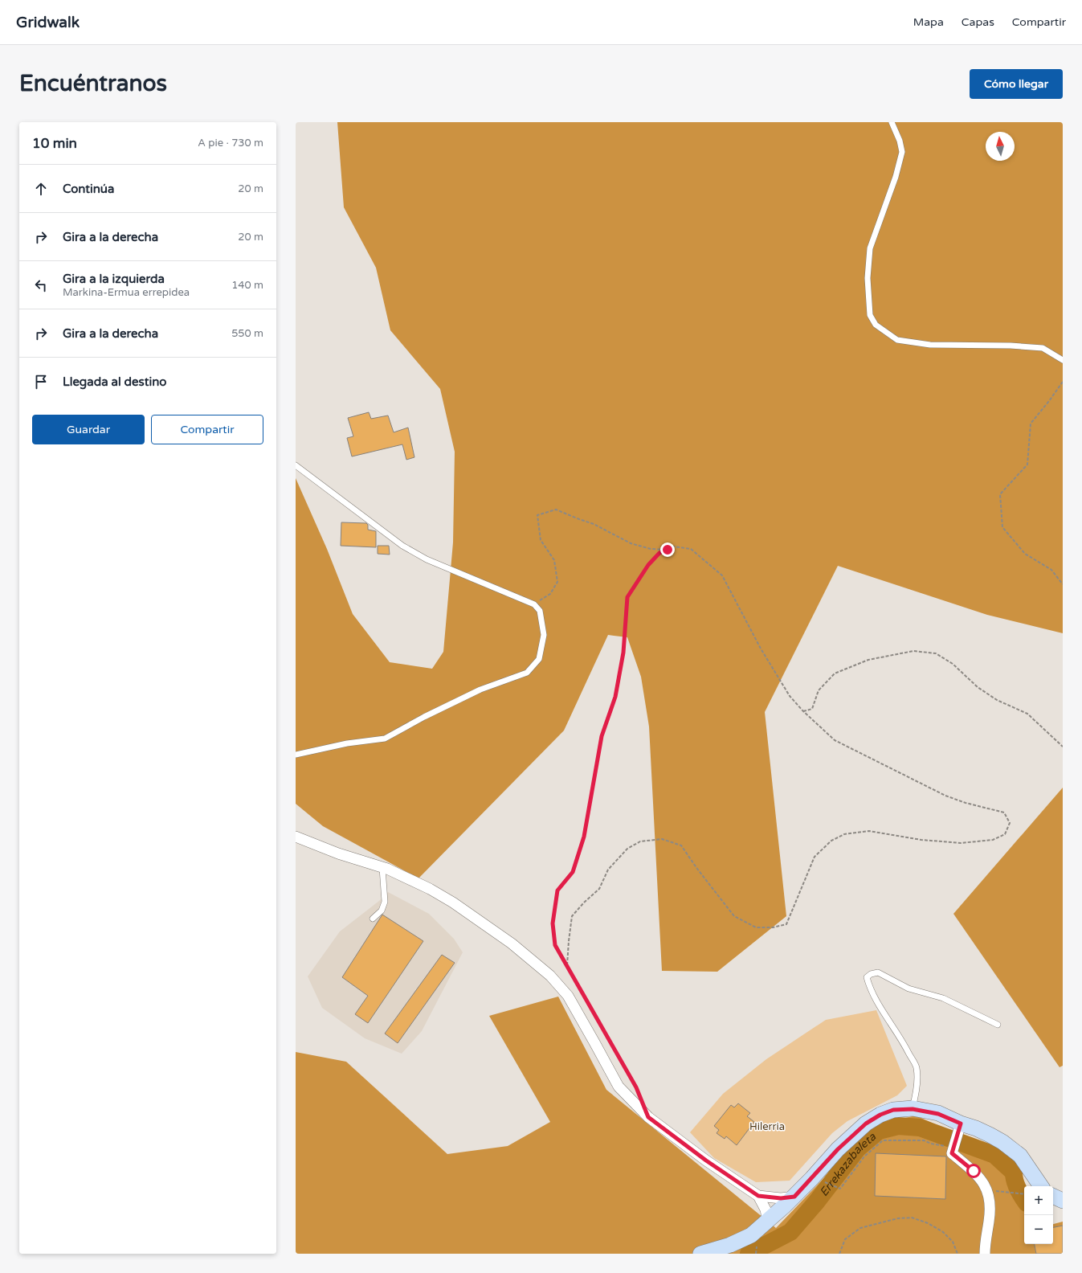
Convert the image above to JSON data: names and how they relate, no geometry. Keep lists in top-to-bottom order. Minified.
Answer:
{"water":["Errekazabaleta"],"parks":["Hilerria"],"north":"top","page":{"header":"Gridwalk","nav":["Mapa","Capas","Compartir"],"buttons":["Cómo llegar",["Guardar","Compartir"]],"title":"Encuéntranos","heading":["10 min","A pie · 730 m"],"list":[["Continúa","20 m"],["Gira a la derecha","20 m"],["Gira a la izquierda","Markina-Ermua errepidea","140 m"],["Gira a la derecha","550 m"],"Llegada al destino"],"map_buttons":["+","−"]}}
